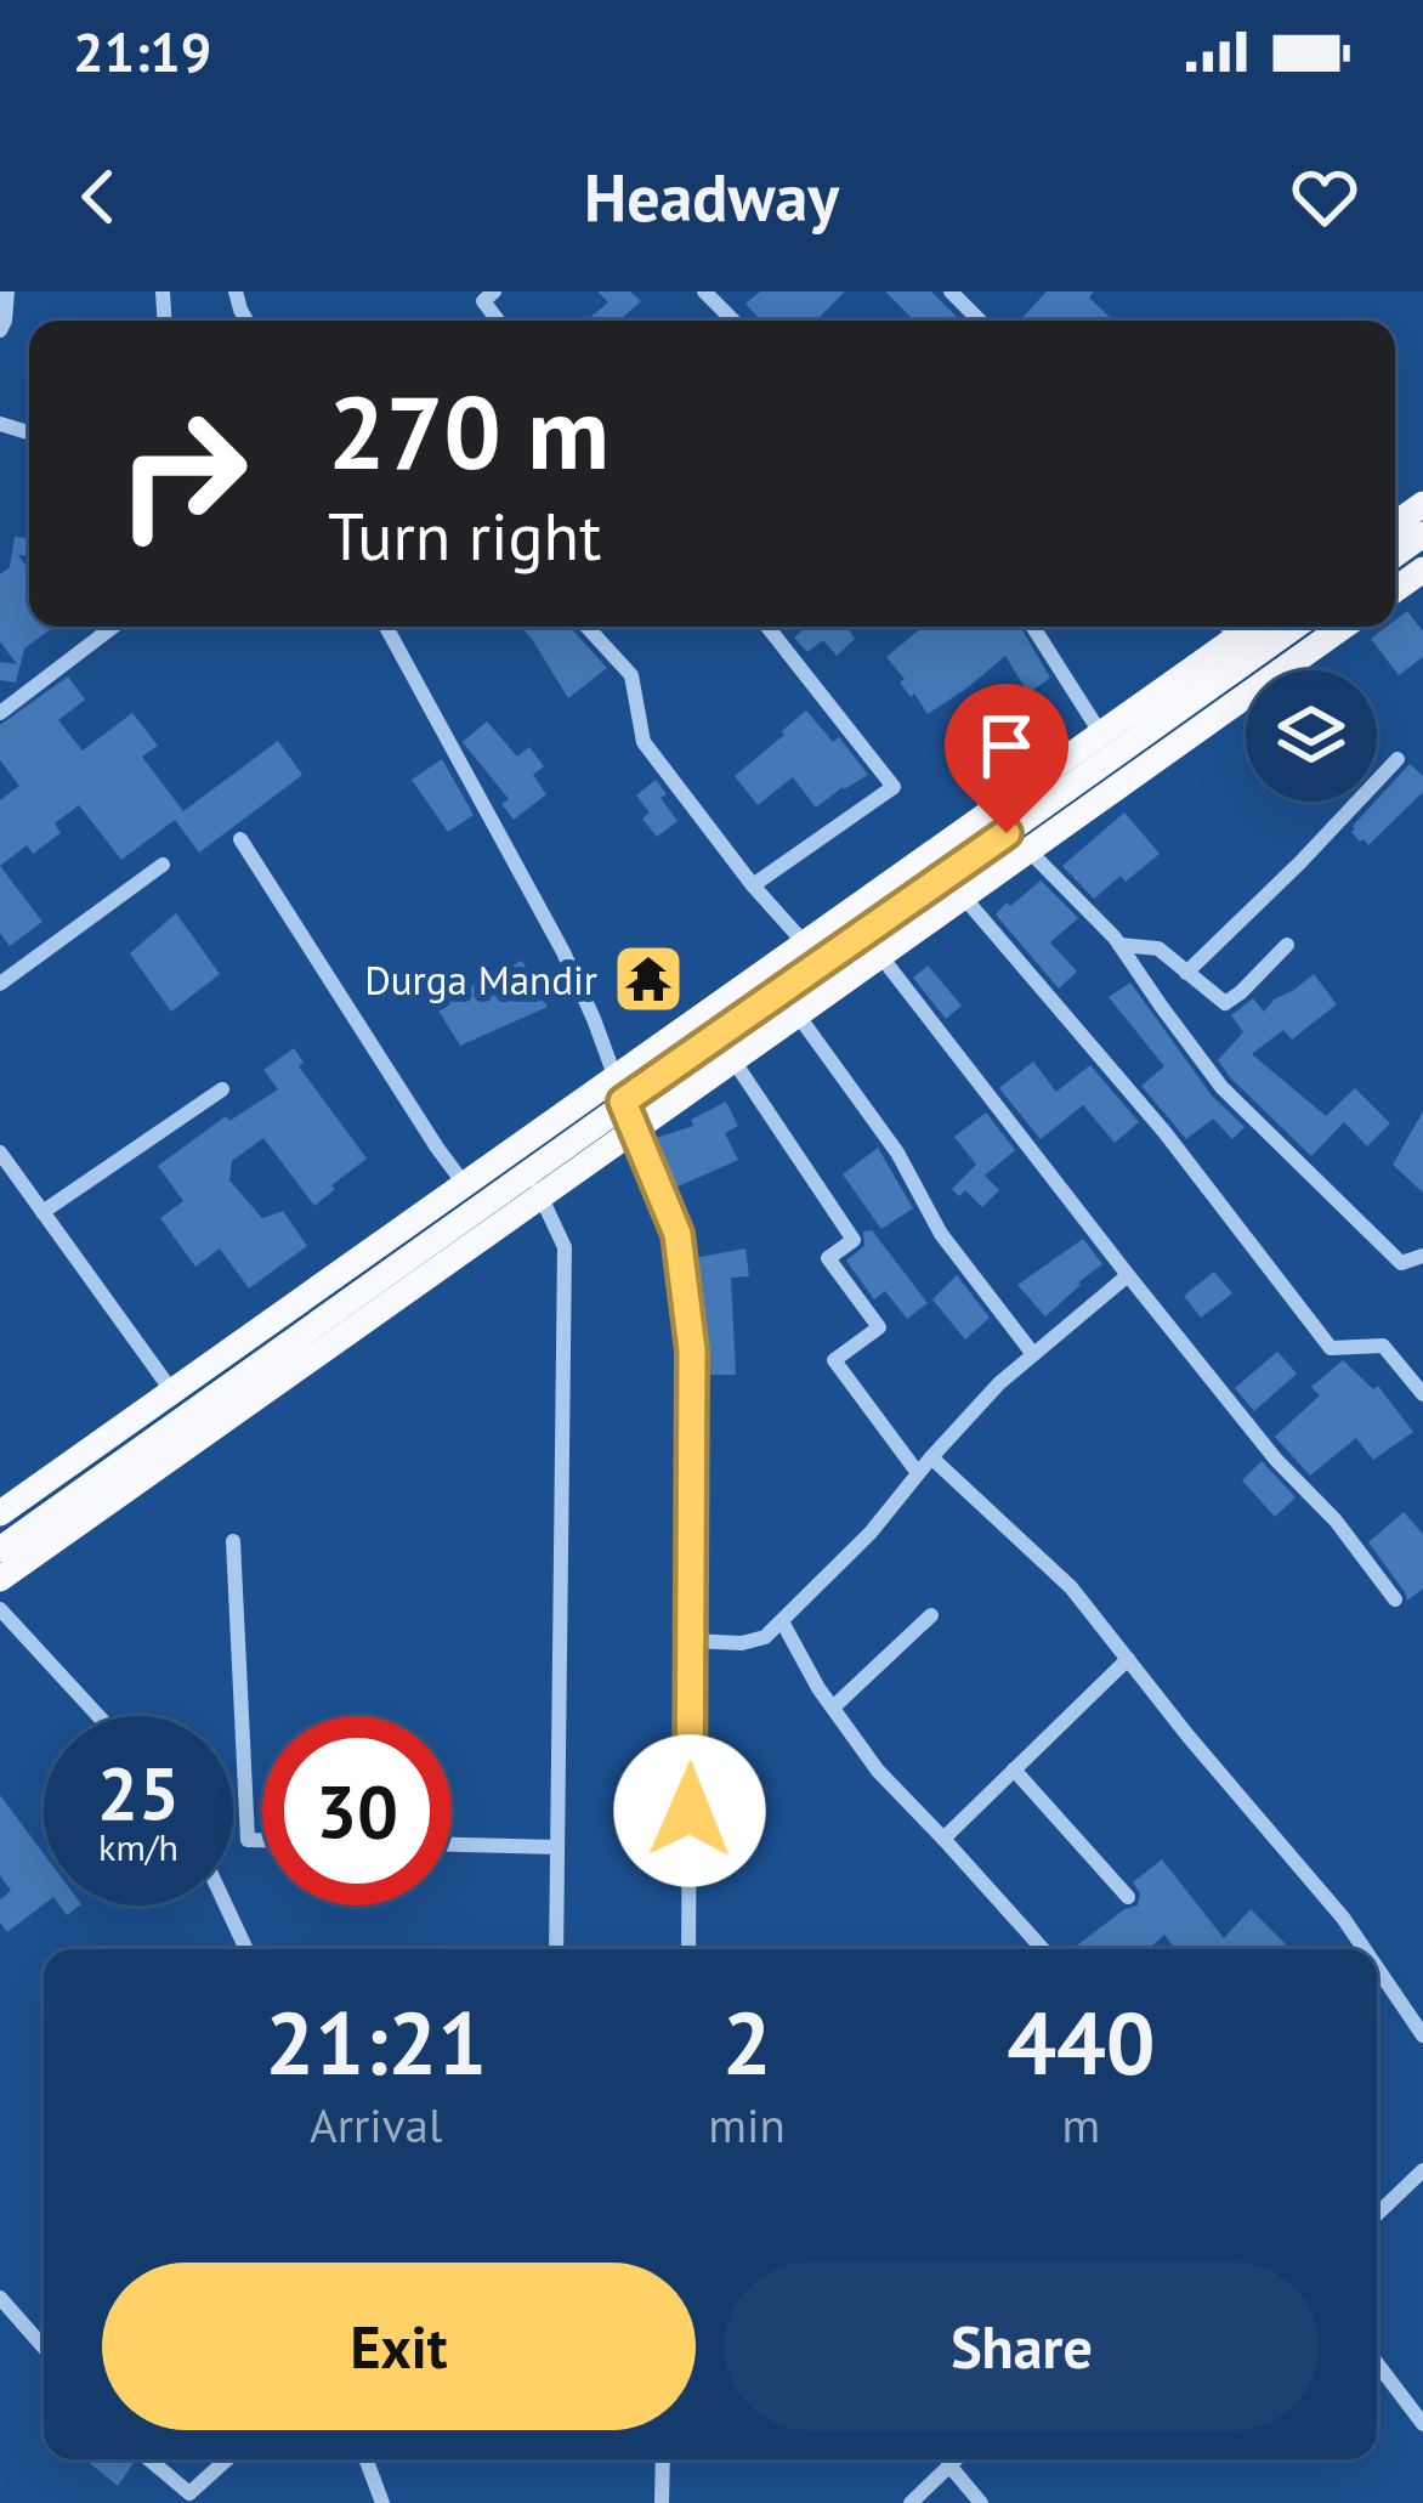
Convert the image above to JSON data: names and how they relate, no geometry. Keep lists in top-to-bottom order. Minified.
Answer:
{"places":{"temple":["Durga Mandir"]},"page":{"status":"21:19","header":"Headway","turn":["270 m","Turn right"],"speed":"25 km/h","limit":"30","eta":["21:21","Arrival","2","min","440","m"],"buttons":["Exit","Share"]}}
